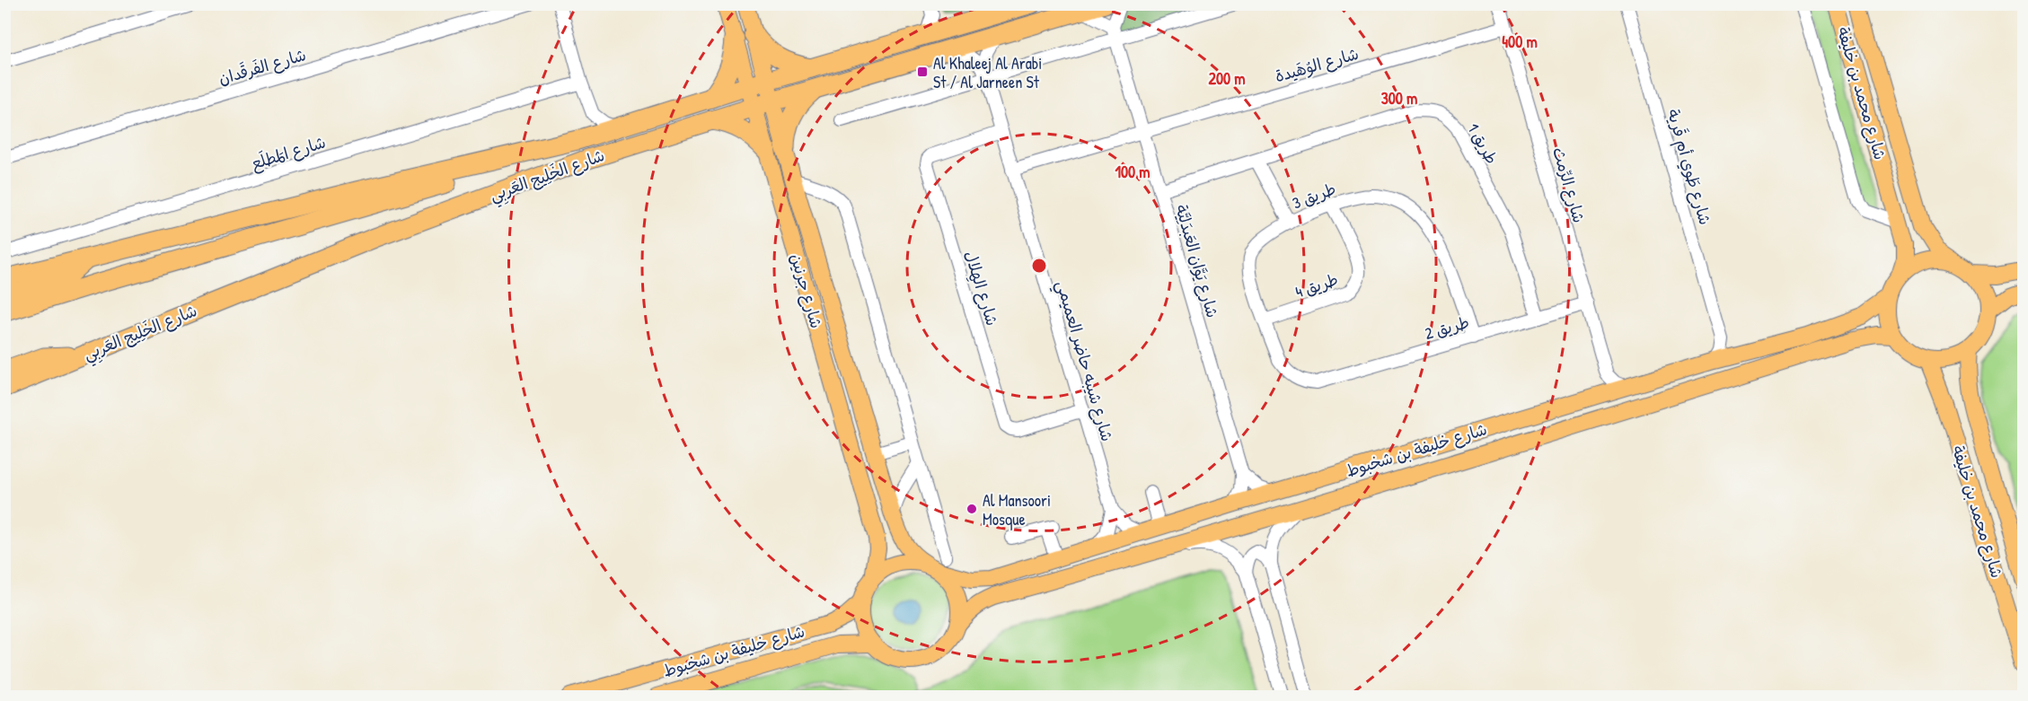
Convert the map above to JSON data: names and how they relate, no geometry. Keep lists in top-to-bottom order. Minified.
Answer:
{"streets":{"highway":["شارع الخَلِيج العَربِي"],"main road":["شارع محمد بن خليفة","شارع جرنين","شارع خليفة بن شخبوط"],"street":["شارع الوُهَيدة","شارع الفَرقَدان","طريق 1","شارع المَطلَع","شارع طَوي أم قَرية","شارع الرِّمث","طريق 3","شارع يَوَّان العَبدَلِيَّة","طريق 4","شارع الهِلال","طريق 2","شارع شيبه حاضر العميمي"]},"crossings":[["شارع الوُهَيدة","شارع الرِّمث"],["شارع الوُهَيدة","شارع يَوَّان العَبدَلِيَّة"],["شارع الوُهَيدة","شارع شيبه حاضر العميمي"],["شارع محمد بن خليفة","شارع خليفة بن شخبوط"],["طريق 1","شارع يَوَّان العَبدَلِيَّة"],["طريق 1","طريق 2"],["شارع الخَلِيج العَربِي","شارع جرنين"],["شارع الرِّمث","طريق 2"],["طريق 3","طريق 4"],["طريق 3","طريق 2"],["شارع يَوَّان العَبدَلِيَّة","شارع خليفة بن شخبوط"],["شارع الهِلال","شارع شيبه حاضر العميمي"],["شارع جرنين","شارع خليفة بن شخبوط"]],"places":{"transit":["Al Khaleej Al Arabi St / Al Jarneen St"],"other":["Al Mansoori Mosque"]},"rings":["400 m","200 m","300 m","100 m"]}
